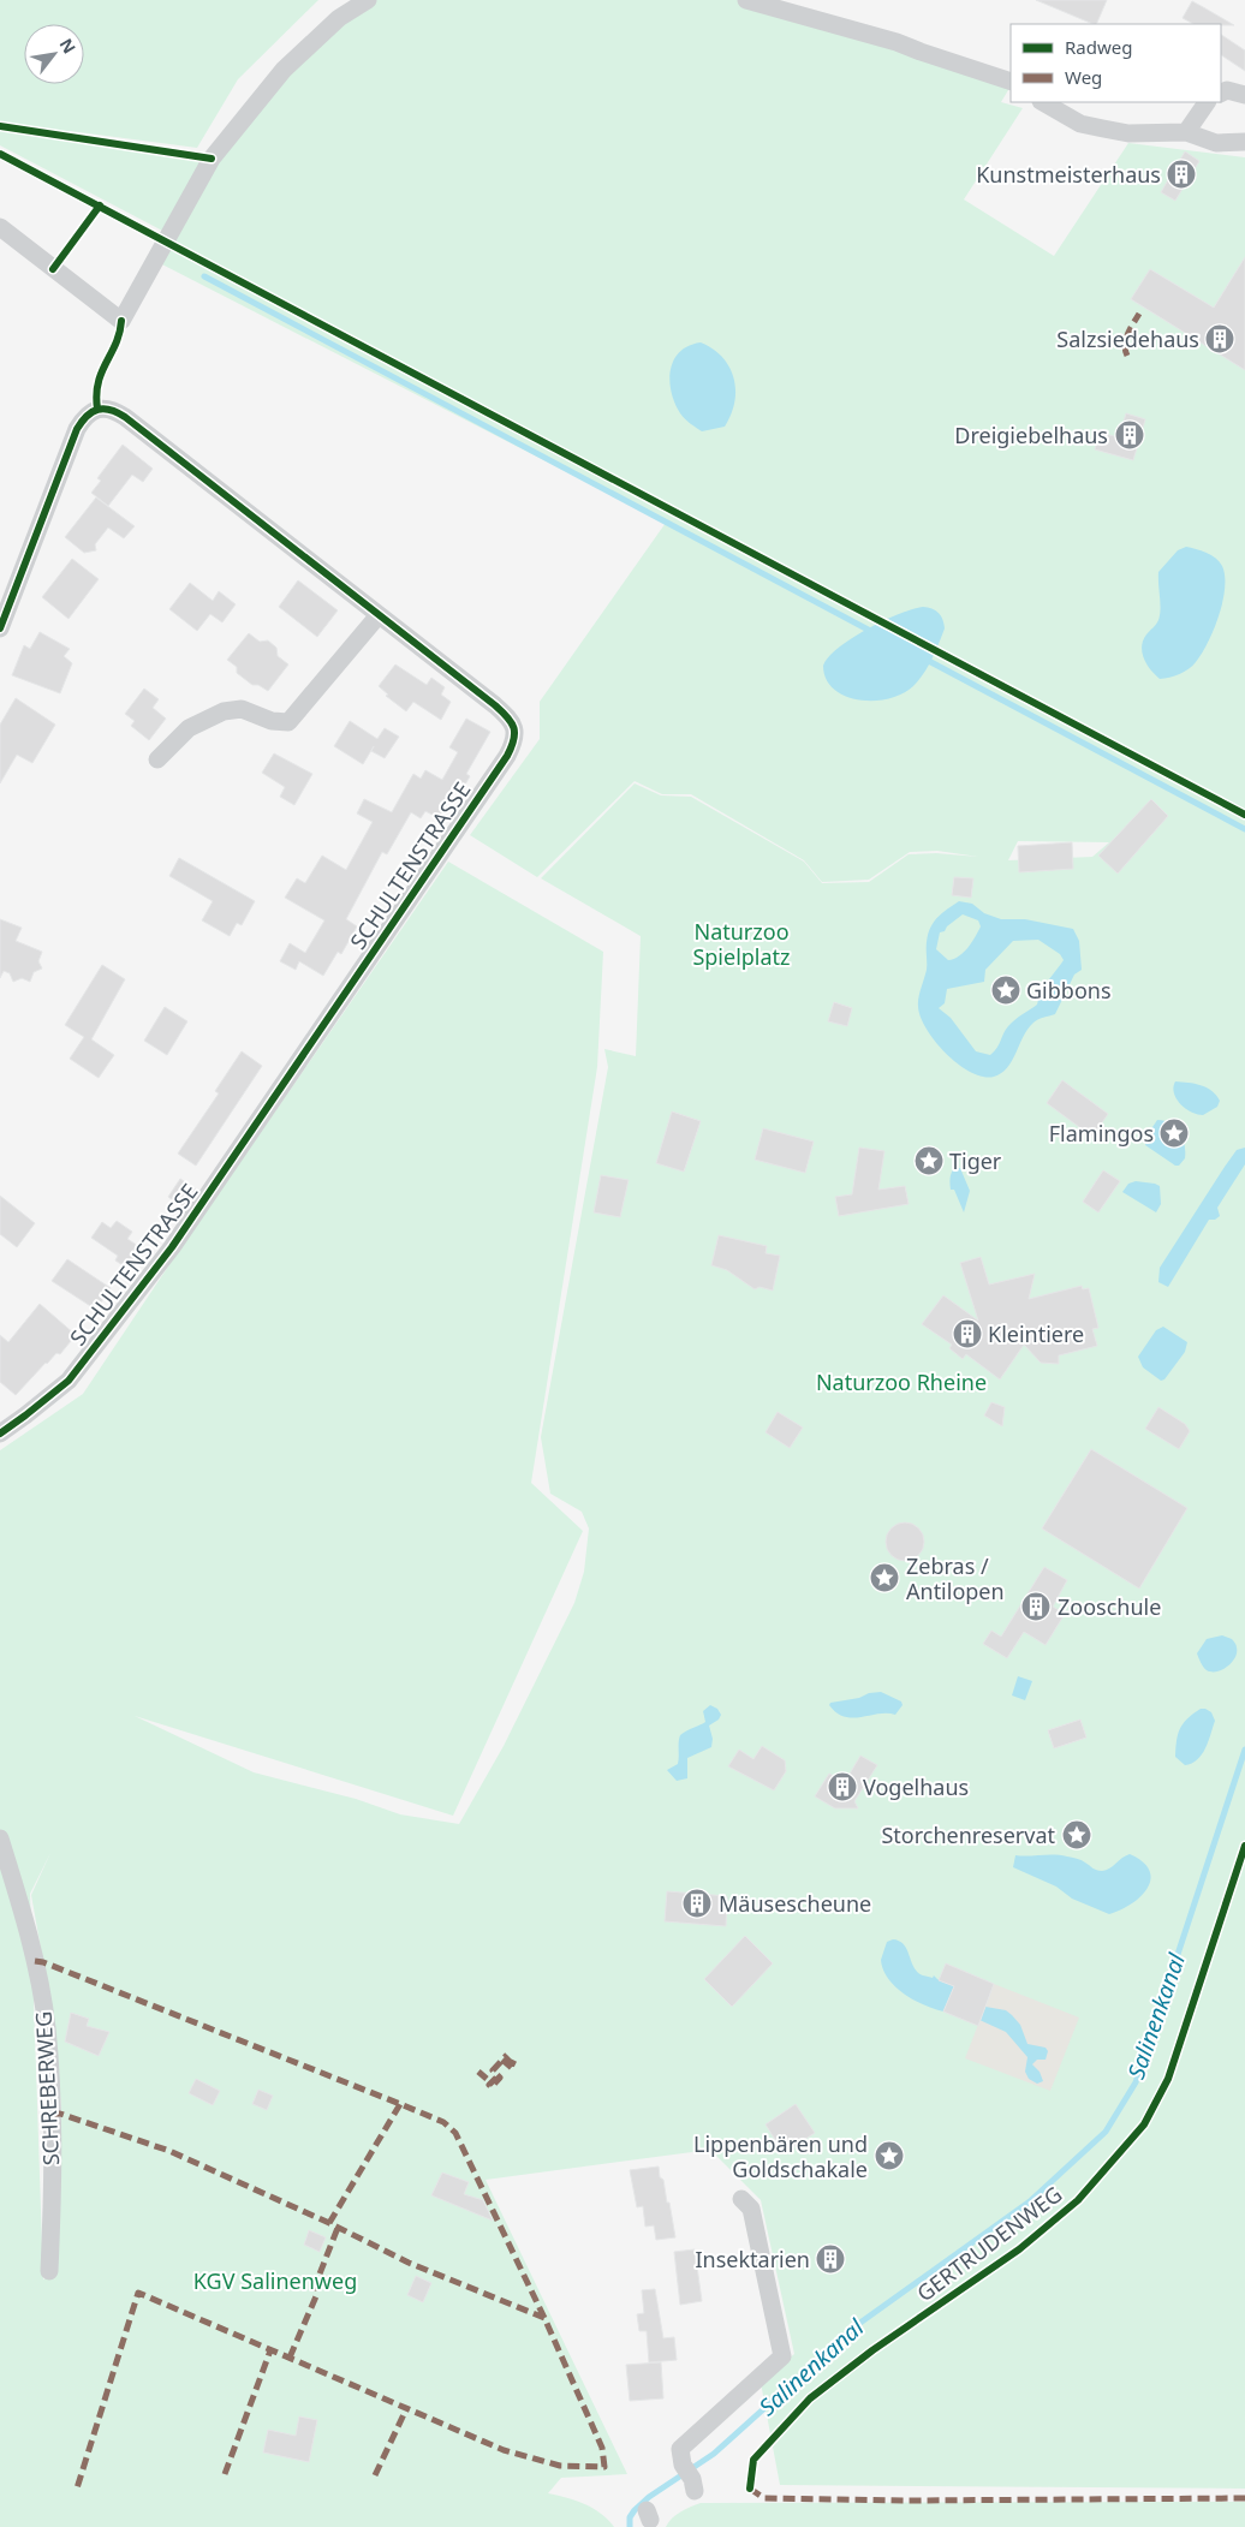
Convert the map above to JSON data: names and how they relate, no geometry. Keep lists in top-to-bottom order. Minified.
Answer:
{"streets":{"street":["SCHULTENSTRASSE","SCHREBERWEG"],"cycle path":["GERTRUDENWEG"]},"water":["Salinenkanal"],"parks":["Naturzoo Spielplatz","Naturzoo Rheine","KGV Salinenweg"],"places":{"building":["Kunstmeisterhaus","Salzsiedehaus","Dreigiebelhaus","Kleintiere","Zooschule","Vogelhaus","Mäusescheune","Insektarien"],"place":["Gibbons","Flamingos","Tiger","Zebras / Antilopen","Storchenreservat","Lippenbären und Goldschakale"]},"legend":["Radweg","Weg"],"north":"top right"}
